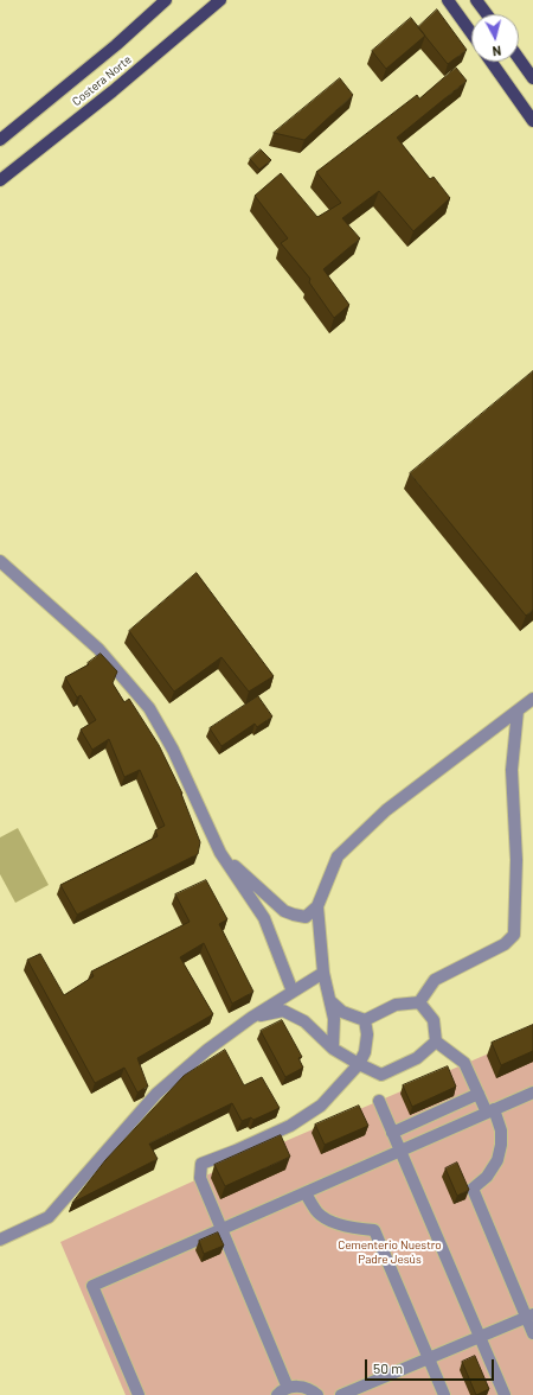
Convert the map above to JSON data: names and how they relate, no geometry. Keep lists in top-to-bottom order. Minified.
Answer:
{"streets":{"main road":["Costera Norte"]},"parks":["Cementerio Nuestro Padre Jesús"],"scale_bar":"50 m","north":"bottom"}
